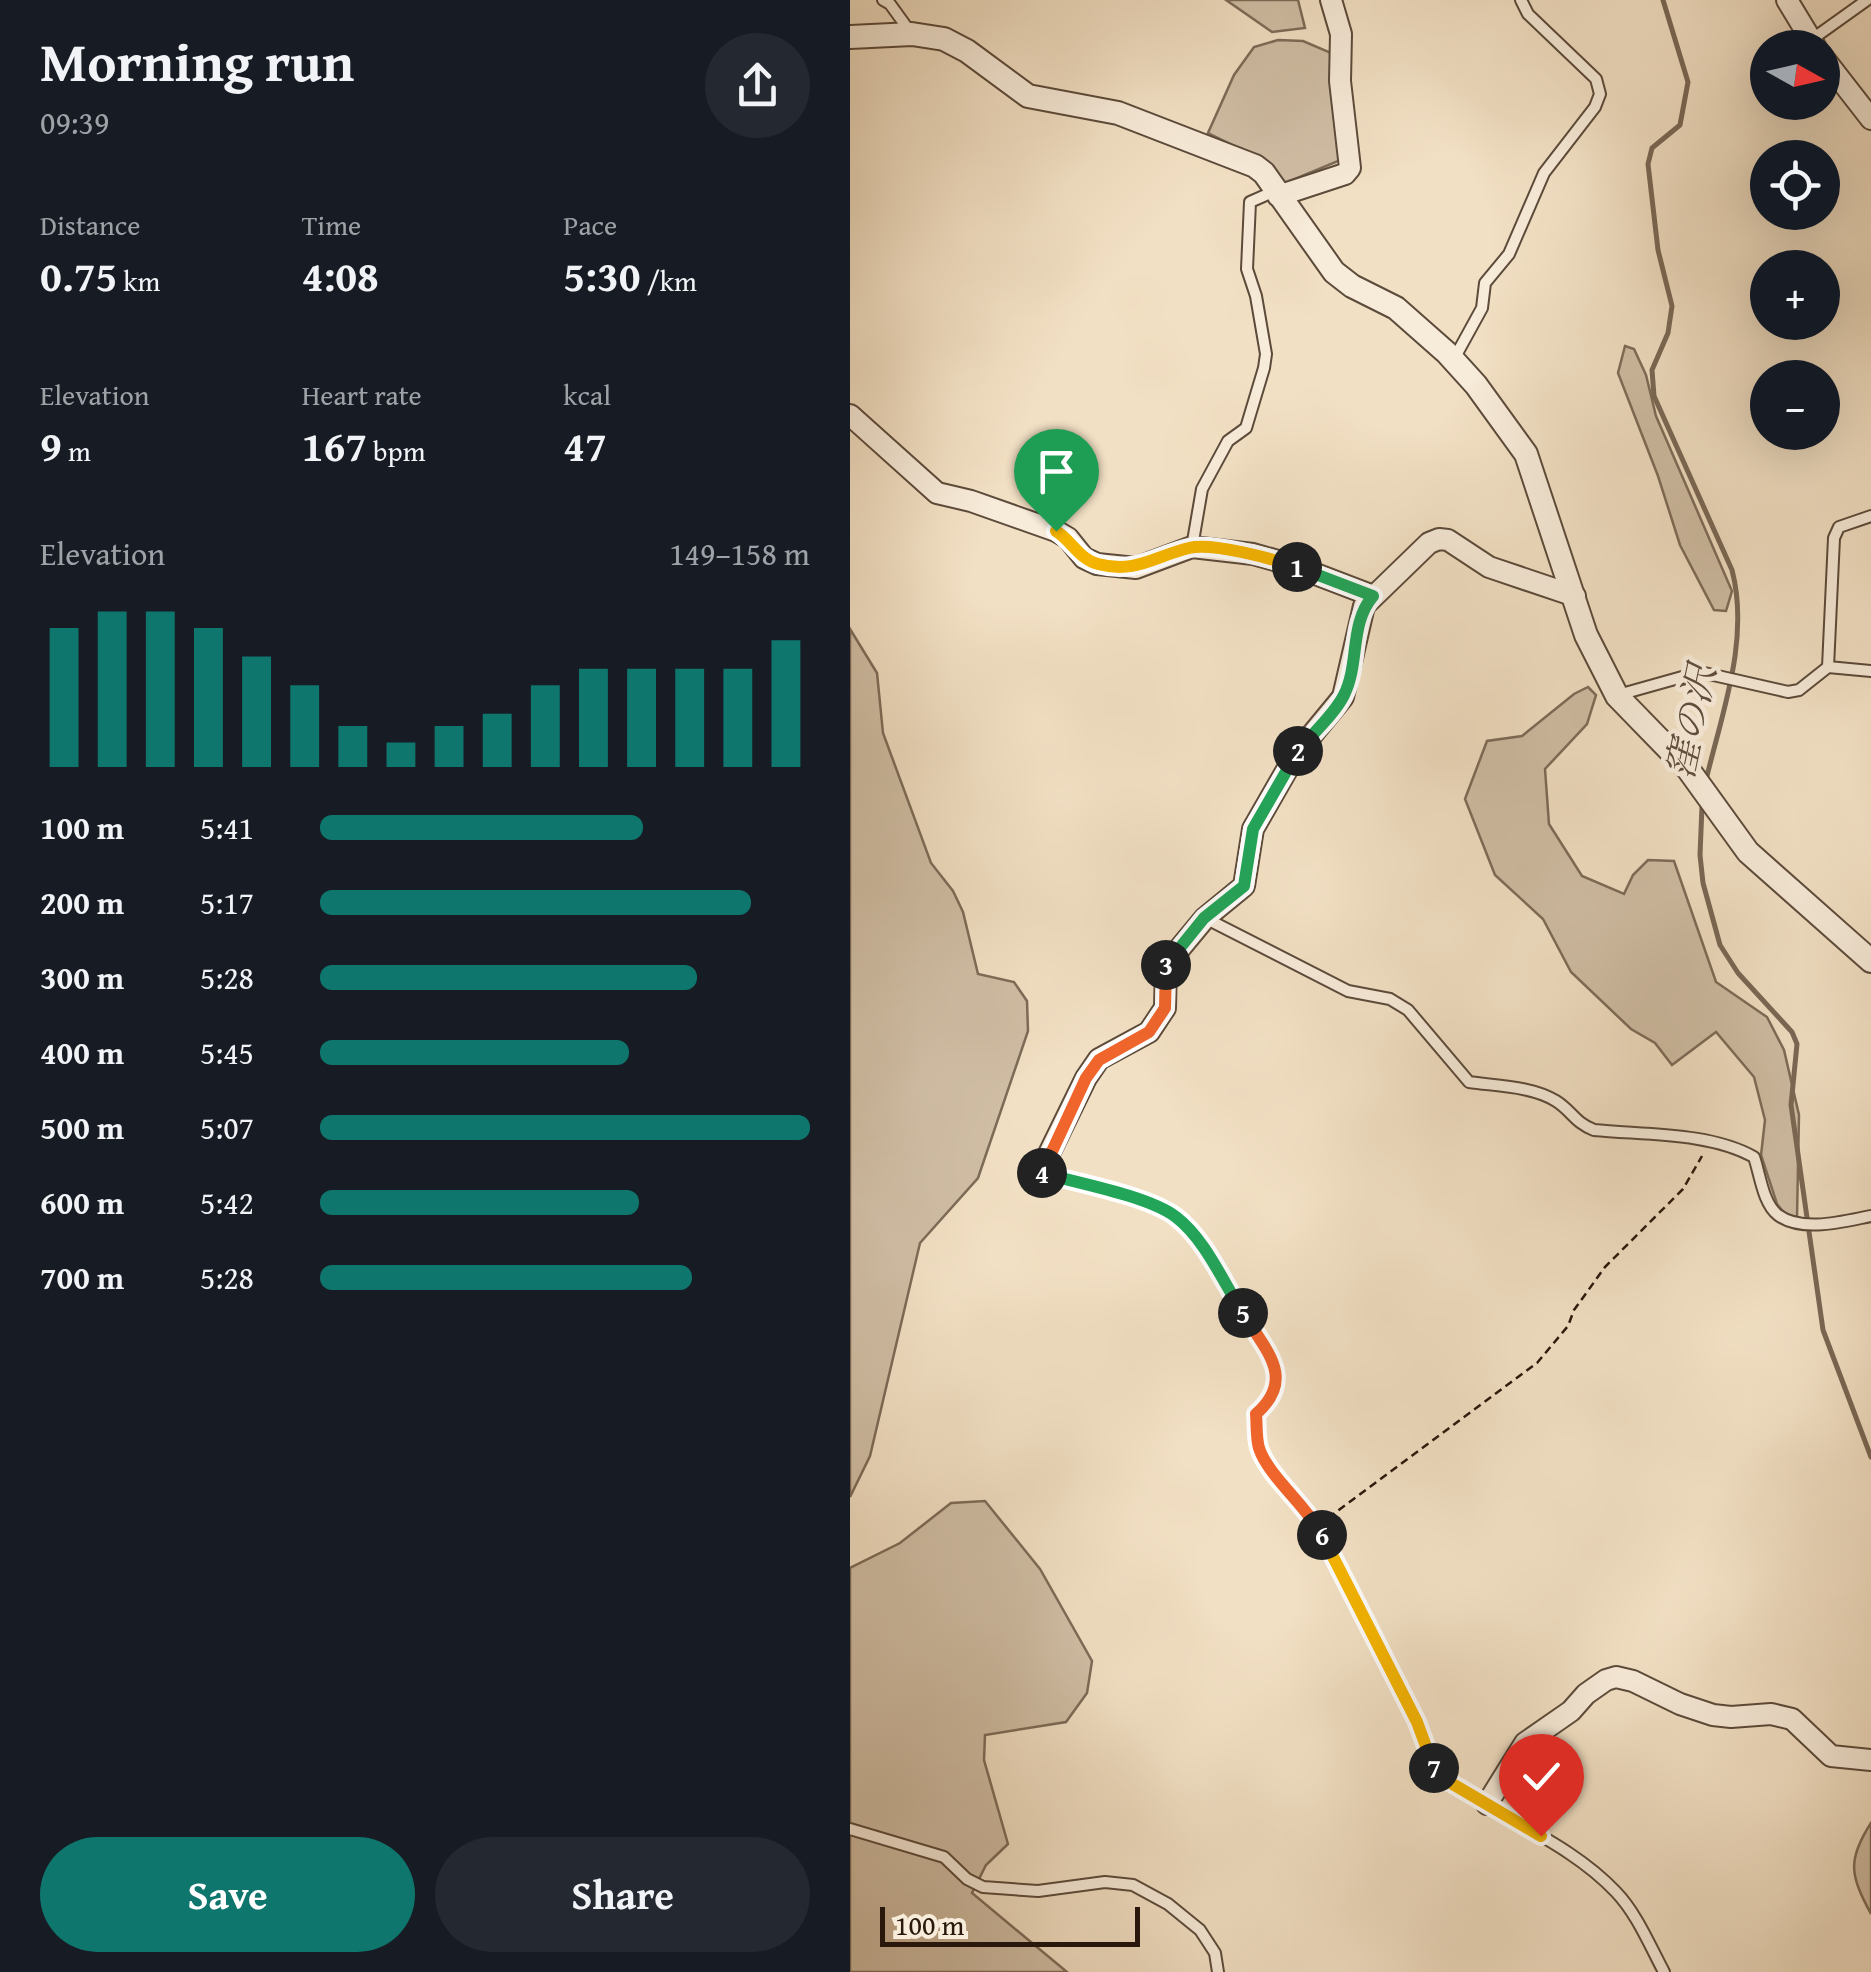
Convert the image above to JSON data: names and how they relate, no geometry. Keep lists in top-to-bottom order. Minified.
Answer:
{"water":["窪の沢"],"scale_bar":"100 m","north":"right","page":{"heading":["Morning run","09:39"],"map_buttons":["+","−"],"stats":[["Distance","0.75 km"],["Time","4:08"],["Pace","5:30 /km"],["Elevation","9 m"],["Heart rate","167 bpm"],["kcal","47"]],"chart":["Elevation","149–158 m"],"pins":["1","2","3","4","5","6","7"],"list":[{"name":"100 m","note":"5:41"},{"name":"200 m","note":"5:17"},{"name":"300 m","note":"5:28"},{"name":"400 m","note":"5:45"},{"name":"500 m","note":"5:07"},{"name":"600 m","note":"5:42"},{"name":"700 m","note":"5:28"}],"buttons":["Save","Share"],"scale":"100 m"}}
